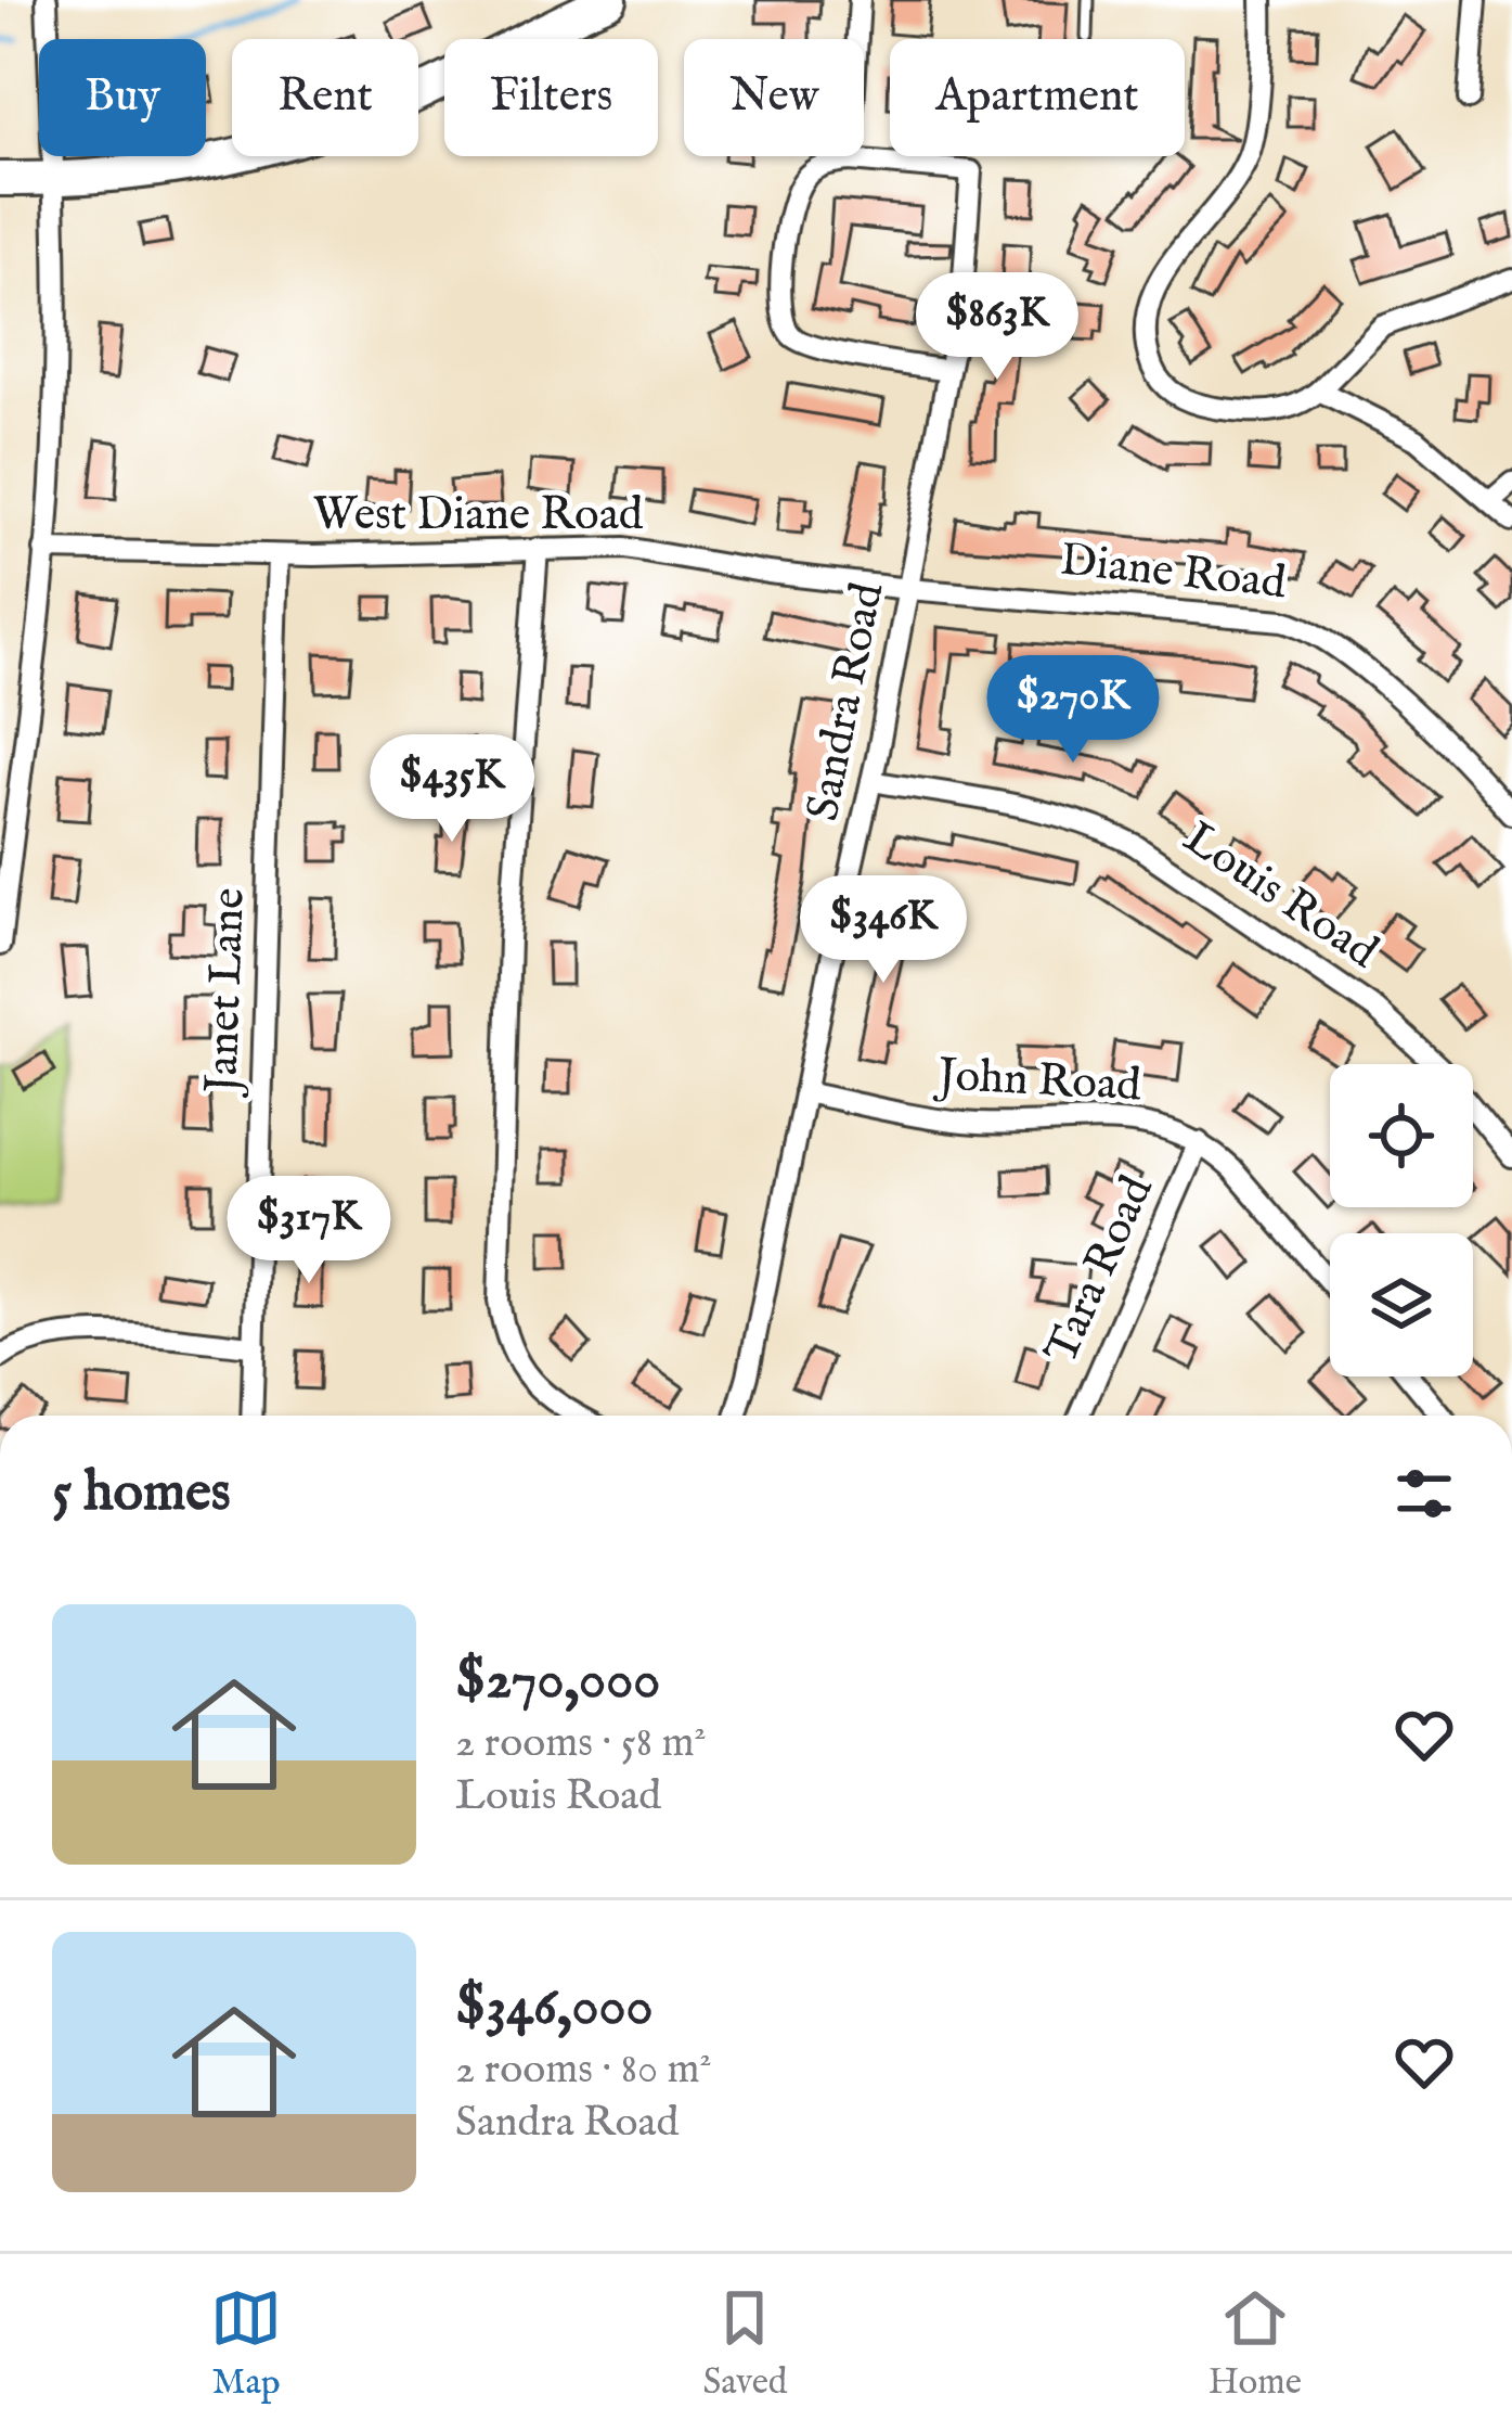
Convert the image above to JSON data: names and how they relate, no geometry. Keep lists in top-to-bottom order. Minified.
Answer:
{"streets":{"street":["West Diane Road","Diane Road","Sandra Road","Louis Road","Janet Lane","John Road","Tara Road"]},"crossings":[["West Diane Road","Diane Road"],["West Diane Road","Sandra Road"],["West Diane Road","Janet Lane"],["Diane Road","Sandra Road"],["Sandra Road","Louis Road"],["Sandra Road","John Road"],["John Road","Tara Road"]],"page":{"chip":["Buy","Rent","Filters","New","Apartment"],"price":["$863K","$270K","$435K","$346K","$317K"],"heading":"5 homes","list":[{"name":"$270,000","note":"2 rooms · 58 m² · Louis Road"},{"name":"$346,000","note":"2 rooms · 80 m² · Sandra Road"}],"tabs":["Map","Saved","Home"]}}
